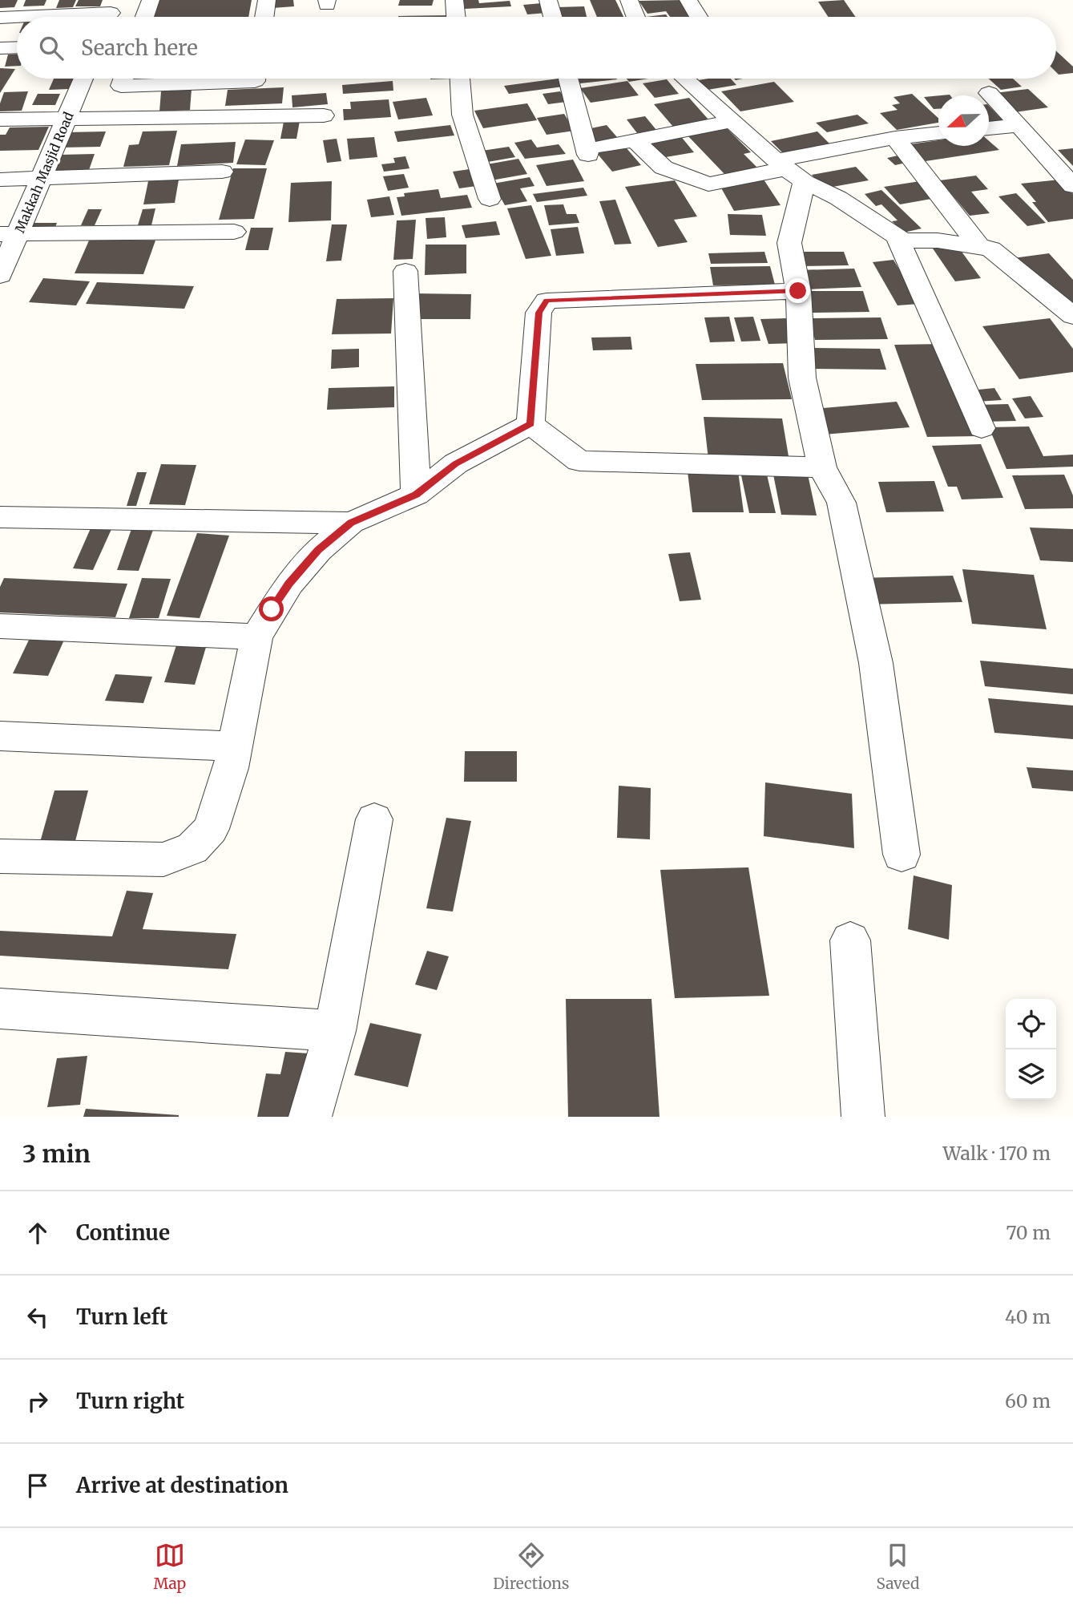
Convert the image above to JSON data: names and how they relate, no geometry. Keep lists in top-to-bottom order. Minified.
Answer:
{"streets":{"street":["Makkah Masjid Road"]},"north":"left","page":{"search":"Search here","heading":["3 min","Walk · 170 m"],"list":[["Continue","70 m"],["Turn left","40 m"],["Turn right","60 m"],"Arrive at destination"],"nav":["Map","Directions","Saved"]}}
